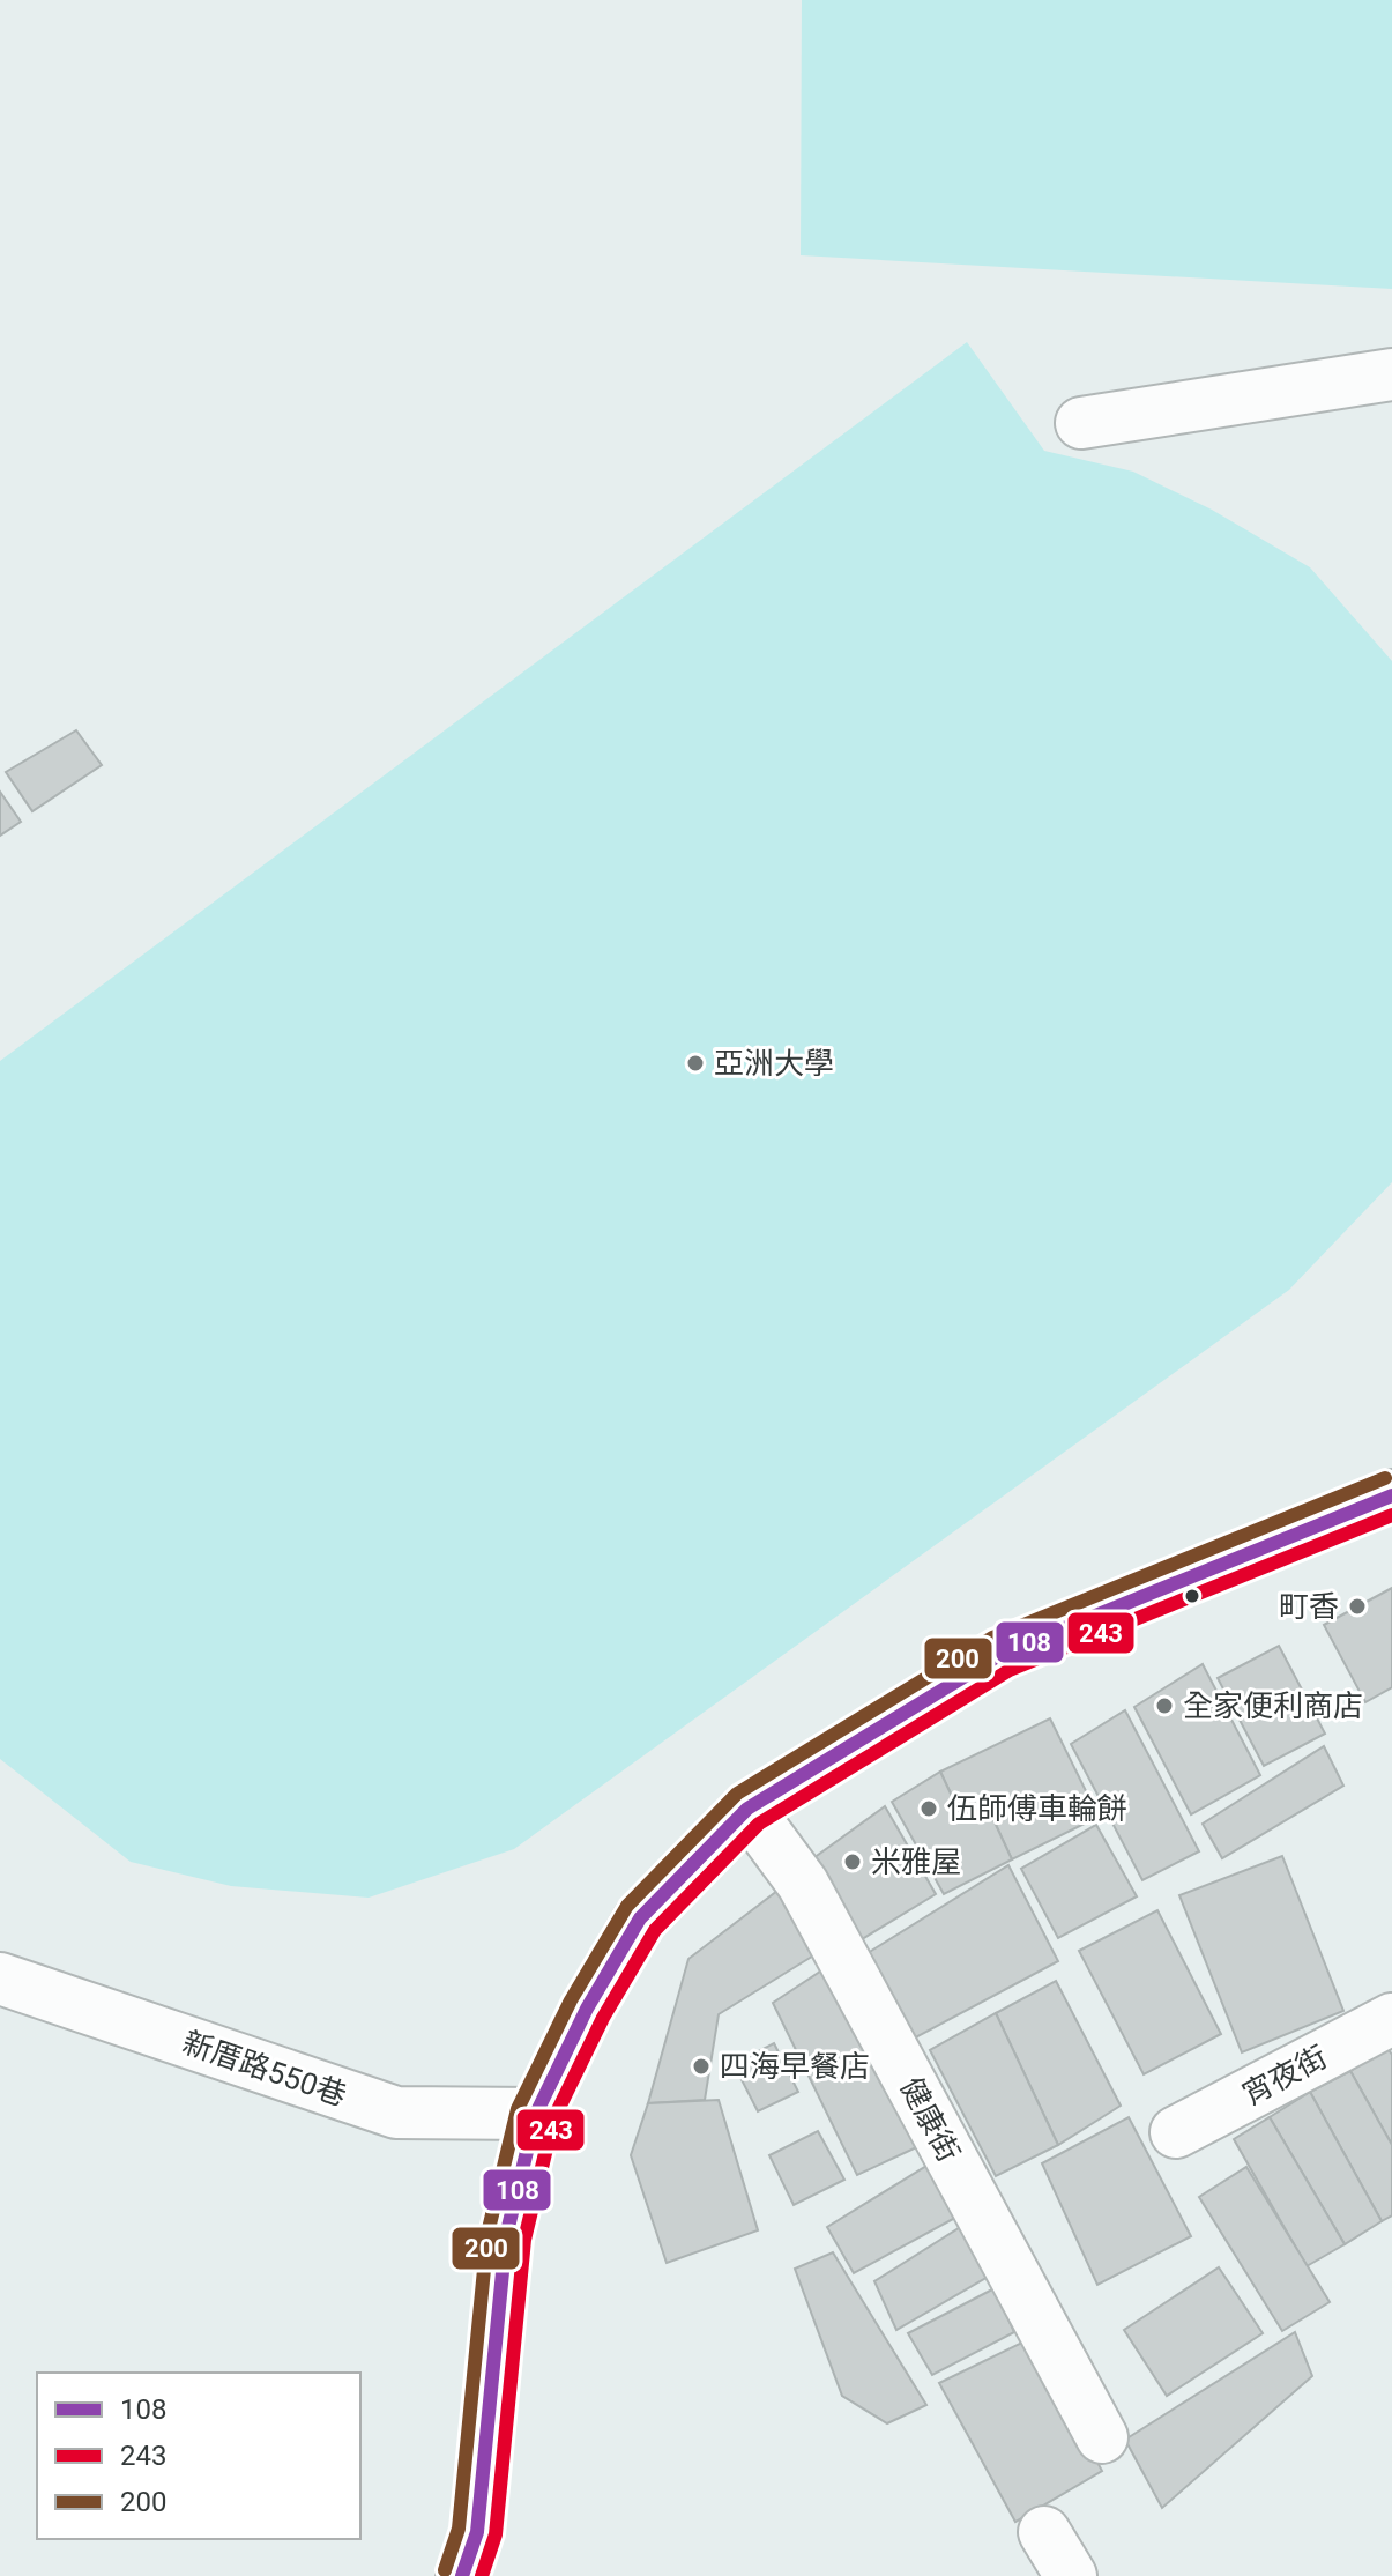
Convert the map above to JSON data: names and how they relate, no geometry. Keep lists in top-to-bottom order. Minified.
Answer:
{"streets":{"street":["新厝路550巷","宵夜街","健康街"]},"places":["亞洲大學","町香","全家便利商店","伍師傅車輪餅","米雅屋","四海早餐店"],"lines":["transit line 200","transit line 108","transit line 243"],"legend":["108","243","200"]}
